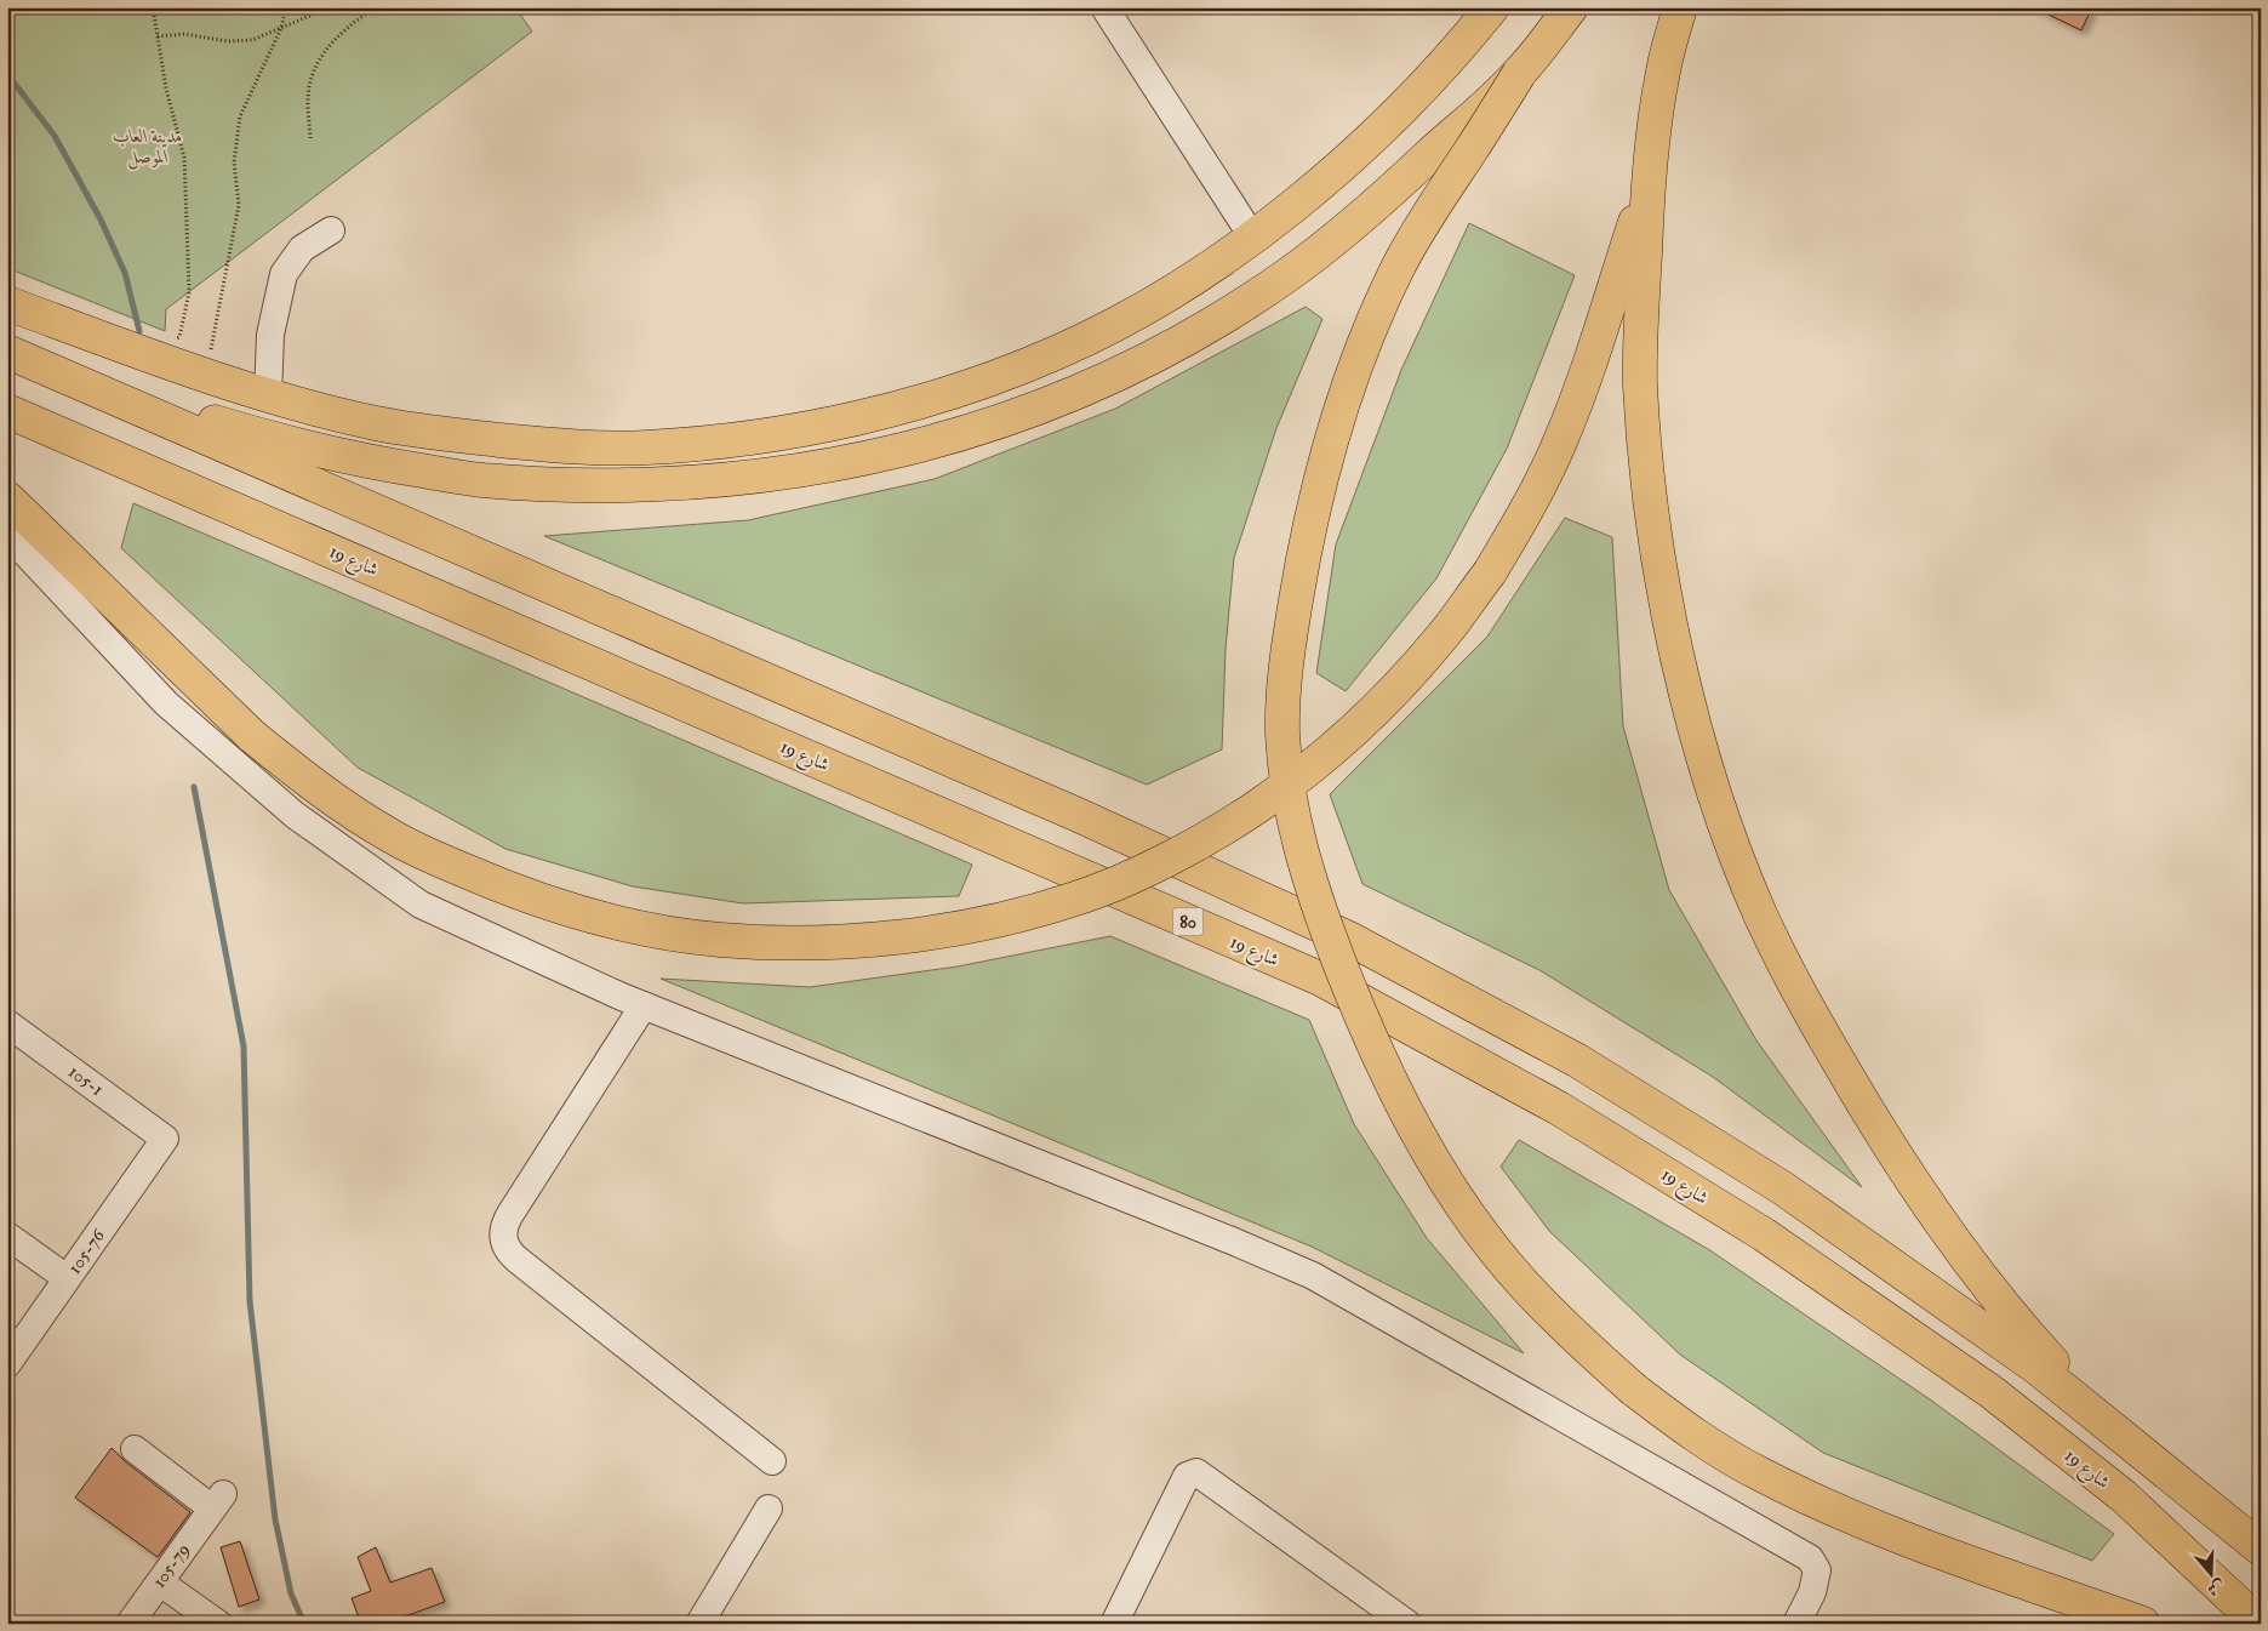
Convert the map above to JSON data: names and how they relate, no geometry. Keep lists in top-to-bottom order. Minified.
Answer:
{"streets":{"main road":["شارع 19","80"],"street":["105-1","105-76","105-79"]},"crossings":[["105-1","105-76"]],"parks":["مدينة العاب الموصل"],"north":"bottom"}
